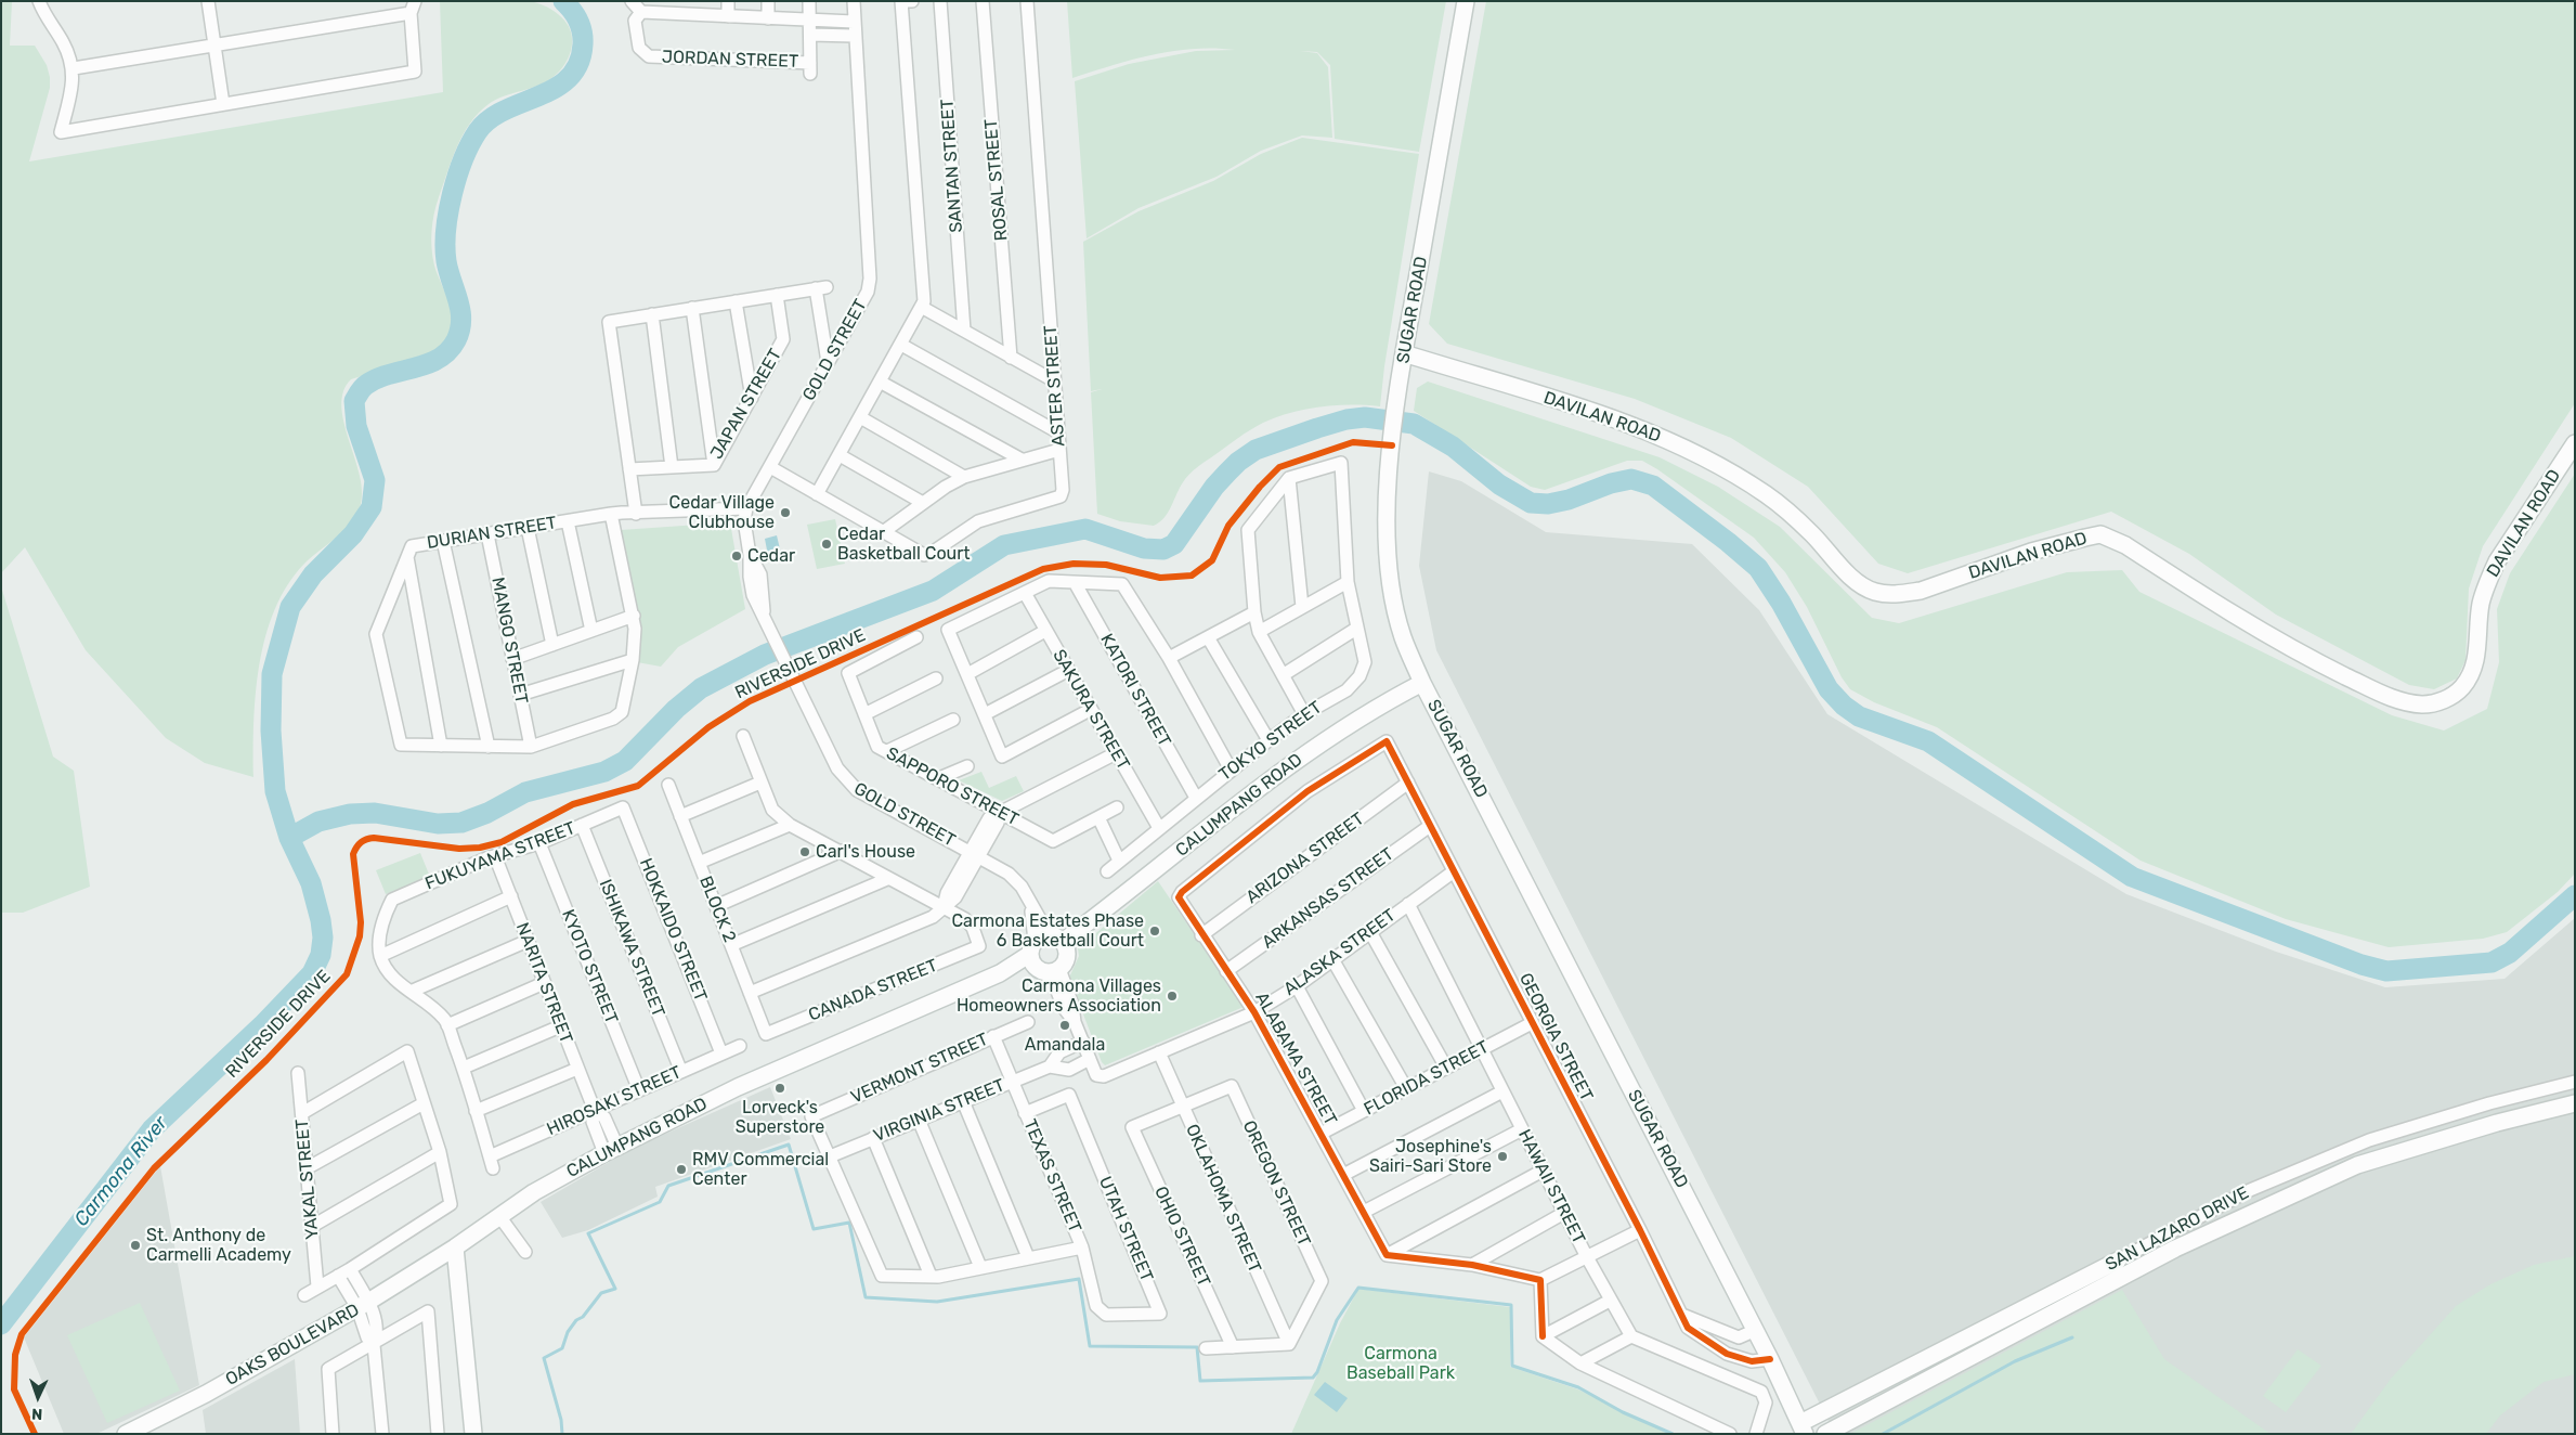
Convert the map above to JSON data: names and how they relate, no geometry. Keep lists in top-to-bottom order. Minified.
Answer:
{"streets":{"main road":["SUGAR ROAD","DAVILAN ROAD","CALUMPANG ROAD","SAN LAZARO DRIVE","OAKS BOULEVARD"],"street":["JORDAN STREET","SANTAN STREET","ROSAL STREET","GOLD STREET","ASTER STREET","JAPAN STREET","DURIAN STREET","MANGO STREET","KATORI STREET","SAKURA STREET","TOKYO STREET","SAPPORO STREET","FUKUYAMA STREET","ARIZONA STREET","ARKANSAS STREET","BLOCK 2","HOKKAIDO STREET","ISHIKAWA STREET","ALASKA STREET","KYOTO STREET","NARITA STREET","CANADA STREET","GEORGIA STREET","ALABAMA STREET","VERMONT STREET","FLORIDA STREET","HIROSAKI STREET","VIRGINIA STREET","TEXAS STREET","YAKAL STREET","OREGON STREET","HAWAII STREET","OKLAHOMA STREET","UTAH STREET","OHIO STREET"],"cycle path":["RIVERSIDE DRIVE"]},"crossings":[["SUGAR ROAD","DAVILAN ROAD"],["SUGAR ROAD","CALUMPANG ROAD"],["SUGAR ROAD","GEORGIA STREET"],["SUGAR ROAD","SAN LAZARO DRIVE"],["GOLD STREET","ASTER STREET"],["GOLD STREET","DURIAN STREET"],["GOLD STREET","CALUMPANG ROAD"],["DURIAN STREET","MANGO STREET"],["KATORI STREET","TOKYO STREET"],["SAKURA STREET","TOKYO STREET"],["CALUMPANG ROAD","NARITA STREET"],["CALUMPANG ROAD","OAKS BOULEVARD"],["FUKUYAMA STREET","HOKKAIDO STREET"],["FUKUYAMA STREET","ISHIKAWA STREET"],["FUKUYAMA STREET","KYOTO STREET"],["FUKUYAMA STREET","NARITA STREET"],["ARIZONA STREET","GEORGIA STREET"],["ARIZONA STREET","ALABAMA STREET"],["ARKANSAS STREET","GEORGIA STREET"],["ARKANSAS STREET","ALABAMA STREET"],["BLOCK 2","CANADA STREET"],["HOKKAIDO STREET","HIROSAKI STREET"],["ISHIKAWA STREET","HIROSAKI STREET"],["ALASKA STREET","GEORGIA STREET"],["ALASKA STREET","ALABAMA STREET"],["ALASKA STREET","VIRGINIA STREET"],["ALASKA STREET","HAWAII STREET"],["ALASKA STREET","OKLAHOMA STREET"],["KYOTO STREET","HIROSAKI STREET"],["NARITA STREET","HIROSAKI STREET"],["GEORGIA STREET","ALABAMA STREET"],["GEORGIA STREET","FLORIDA STREET"],["ALABAMA STREET","FLORIDA STREET"],["VERMONT STREET","VIRGINIA STREET"],["VERMONT STREET","TEXAS STREET"],["FLORIDA STREET","HAWAII STREET"],["VIRGINIA STREET","TEXAS STREET"],["TEXAS STREET","UTAH STREET"],["OREGON STREET","OKLAHOMA STREET"],["OREGON STREET","OHIO STREET"],["OKLAHOMA STREET","OHIO STREET"]],"water":["Carmona River"],"parks":["Carmona Baseball Park"],"places":["Cedar Village Clubhouse","Cedar Basketball Court","Cedar","Carl's House","Carmona Estates Phase 6 Basketball Court","Carmona Villages Homeowners Association","Amandala","Lorveck's Superstore","Josephine's Sairi-Sari Store","RMV Commercial Center","St. Anthony de Carmelli Academy"],"north":"bottom"}
